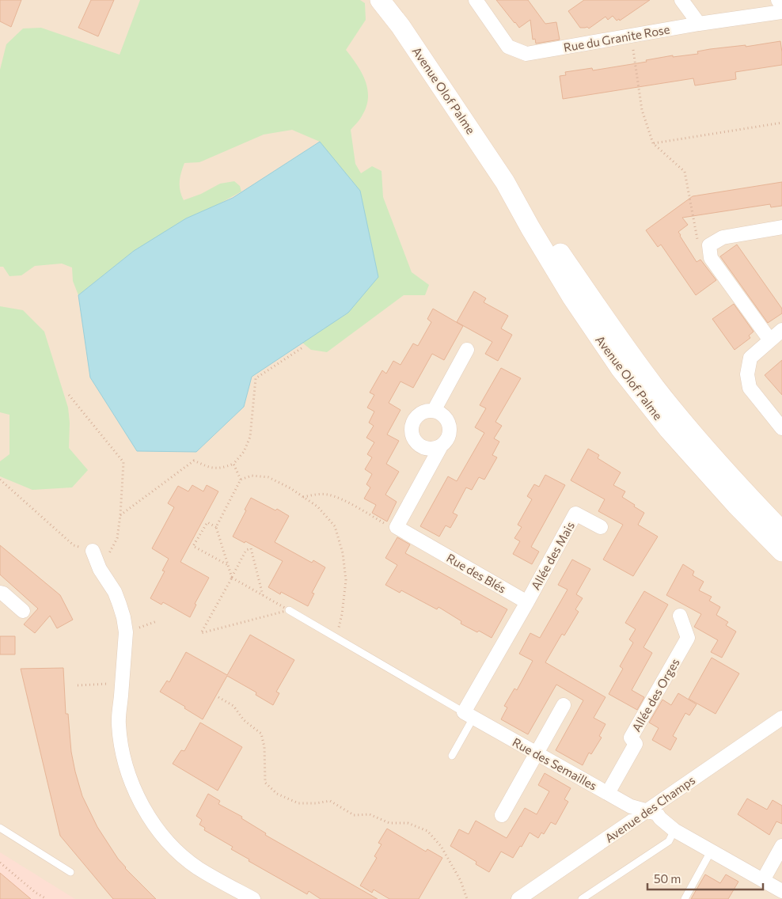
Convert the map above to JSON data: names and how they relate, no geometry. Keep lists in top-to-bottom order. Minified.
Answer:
{"streets":{"main road":["Avenue Olof Palme"],"street":["Rue du Granite Rose","Allée des Mais","Rue des Blés","Allée des Orges","Rue des Semailles","Avenue des Champs"]},"crossings":[["Allée des Mais","Rue des Blés"],["Allée des Orges","Rue des Semailles"],["Rue des Semailles","Avenue des Champs"]],"scale_bar":"50 m"}
